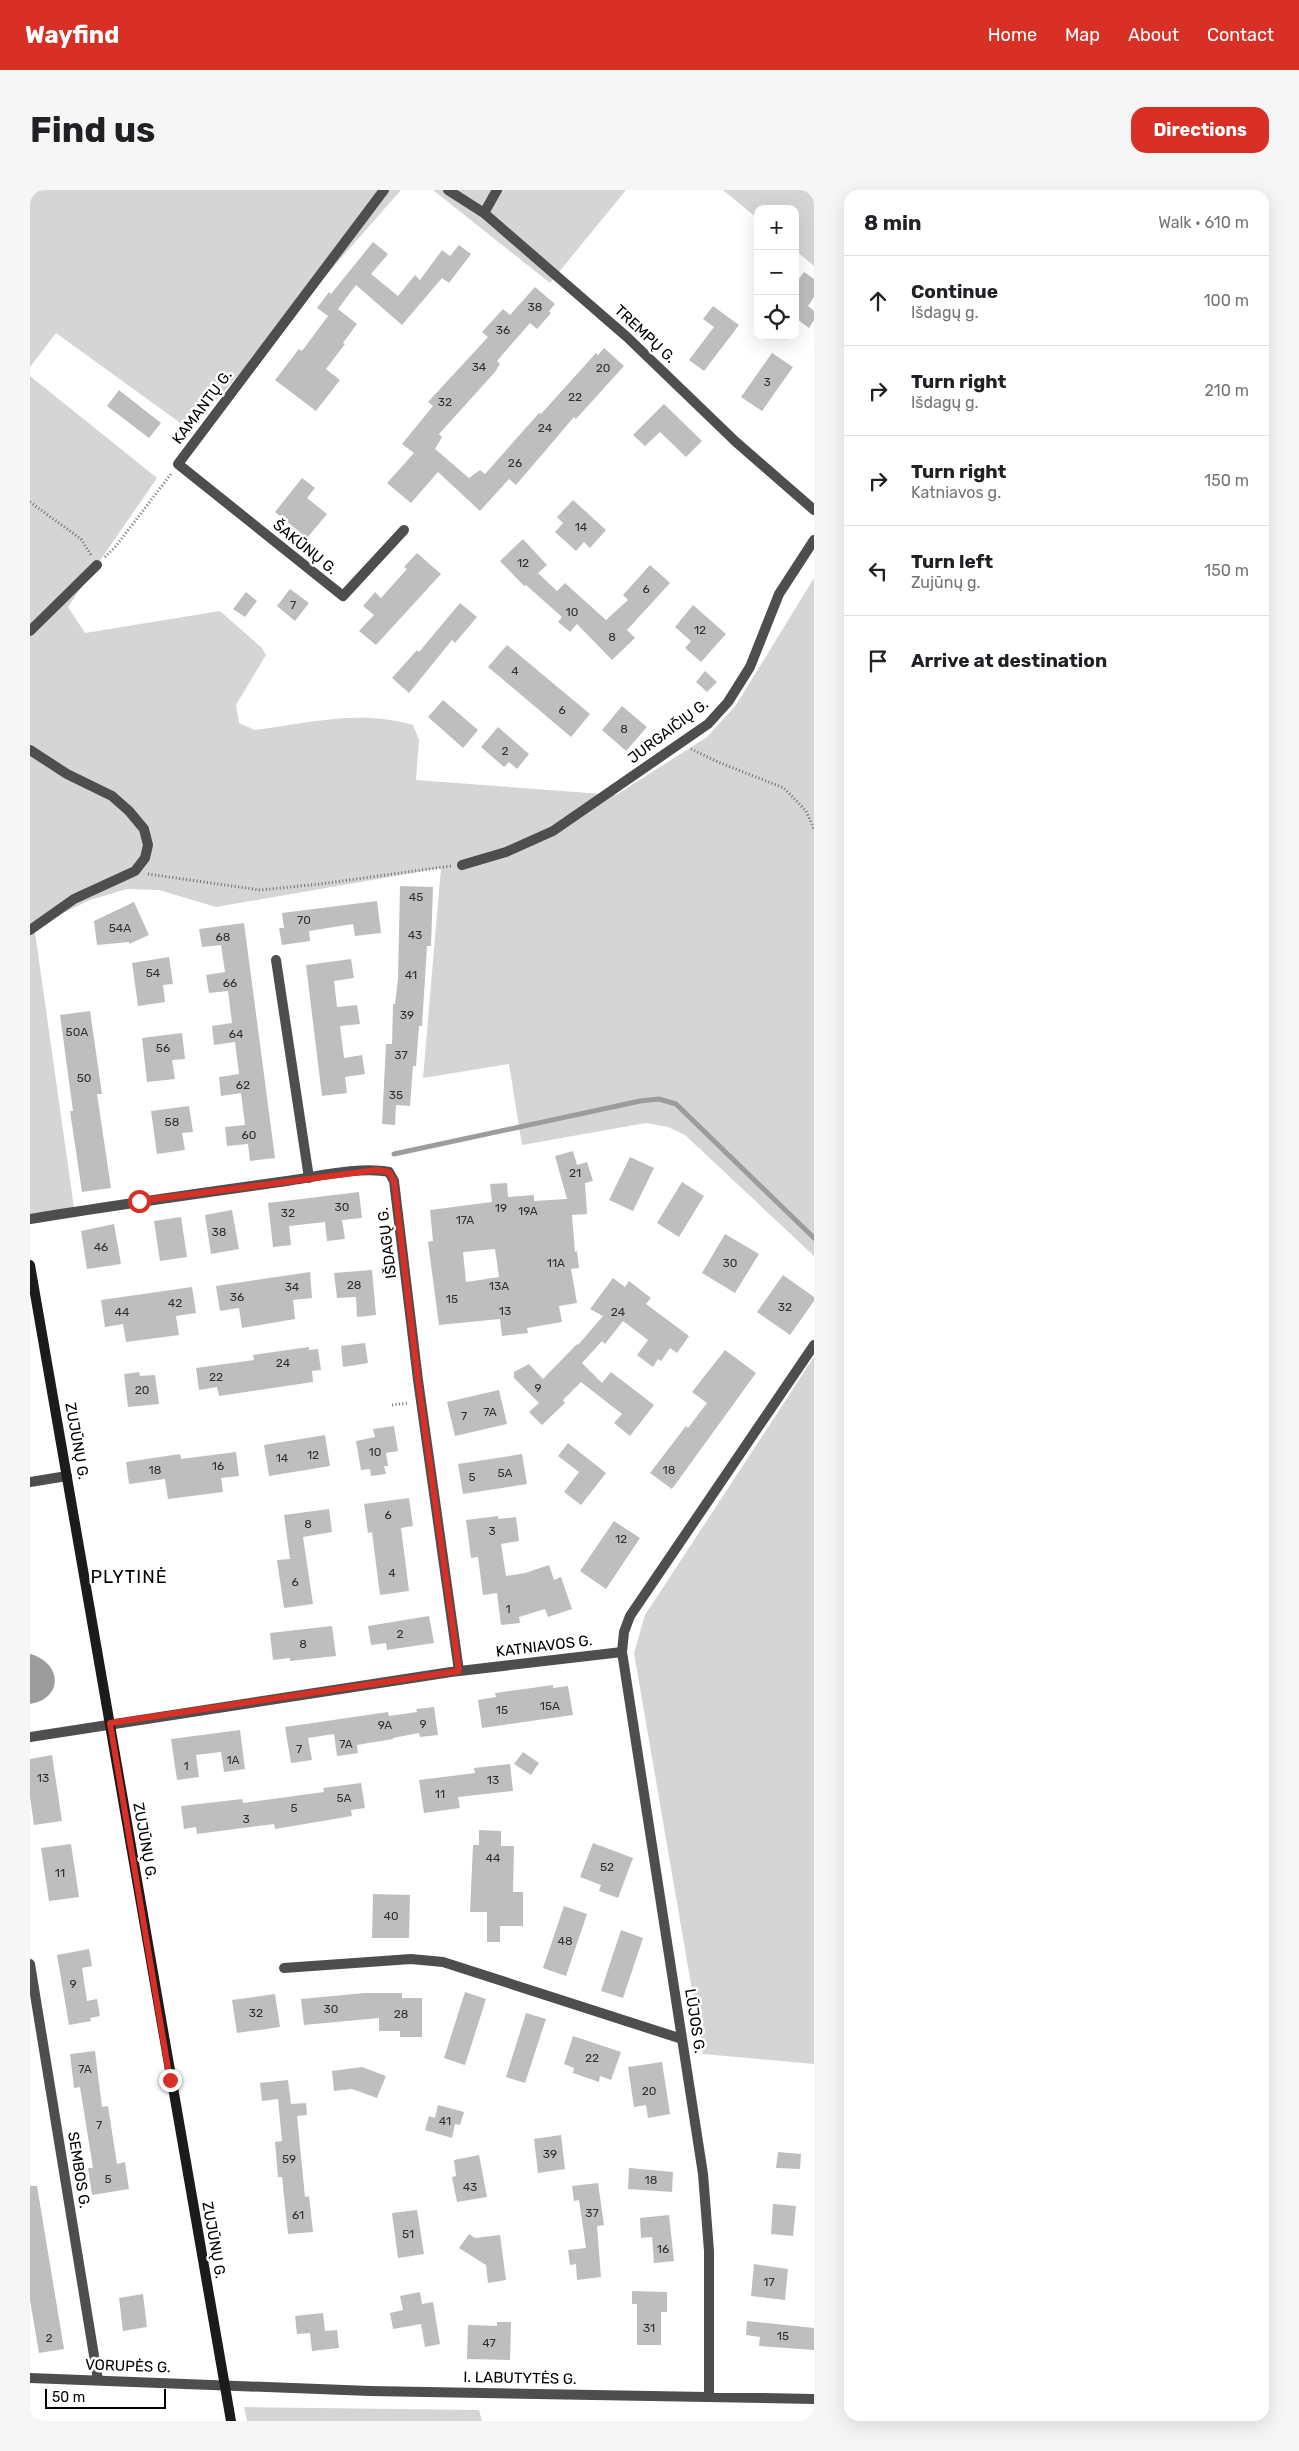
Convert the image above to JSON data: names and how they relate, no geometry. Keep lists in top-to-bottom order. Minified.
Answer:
{"streets":{"main road":["ZUJŪNŲ G."],"street":["TREMPŲ G.","KAMANTŲ G.","ŠAKŪNŲ G.","JURGAIČIŲ G.","IŠDAGŲ G.","KATNIAVOS G.","LŪJOS G.","SEMBOS G.","VORUPĖS G.","I. LABUTYTĖS G."]},"crossings":[["KAMANTŲ G.","ŠAKŪNŲ G."],["IŠDAGŲ G.","KATNIAVOS G."],["ZUJŪNŲ G.","KATNIAVOS G."],["ZUJŪNŲ G.","VORUPĖS G."],["ZUJŪNŲ G.","I. LABUTYTĖS G."],["KATNIAVOS G.","LŪJOS G."],["LŪJOS G.","I. LABUTYTĖS G."],["SEMBOS G.","VORUPĖS G."],["VORUPĖS G.","I. LABUTYTĖS G."]],"districts":["PLYTINĖ"],"house_numbers":["38","36","34","20","3","22","32","24","26","14","12","6","7","10","12","8","4","6","8","2","45","70","54A","43","68","54","41","66","39","50A","64","56","37","50","62","35","58","60","21","30","19","19A","32","17A","38","46","11A","30","28","13A","34","36","15","42","32","13","44","24","24","22","9","20","7A","7","10","12","14","16","18","18","5A","5","6","8","3","12","4","6","1","2","8","15A","15","9","9A","7A","7","1A","1","13","13","11","5A","5","3","44","52","11","40","48","9","30","32","28","22","7A","20","41","7","39","59","5","18","43","37","61","51","16","17","31","15","2","47"],"scale_bar":"50 m","page":{"header":"Wayfind","nav":["Home","Map","About","Contact"],"buttons":"Directions","title":"Find us","heading":["8 min","Walk · 610 m"],"map_buttons":["+","−"],"list":[["Continue","Išdagų g.","100 m"],["Turn right","Išdagų g.","210 m"],["Turn right","Katniavos g.","150 m"],["Turn left","Zujūnų g.","150 m"],"Arrive at destination"],"scale":"50 m"}}
